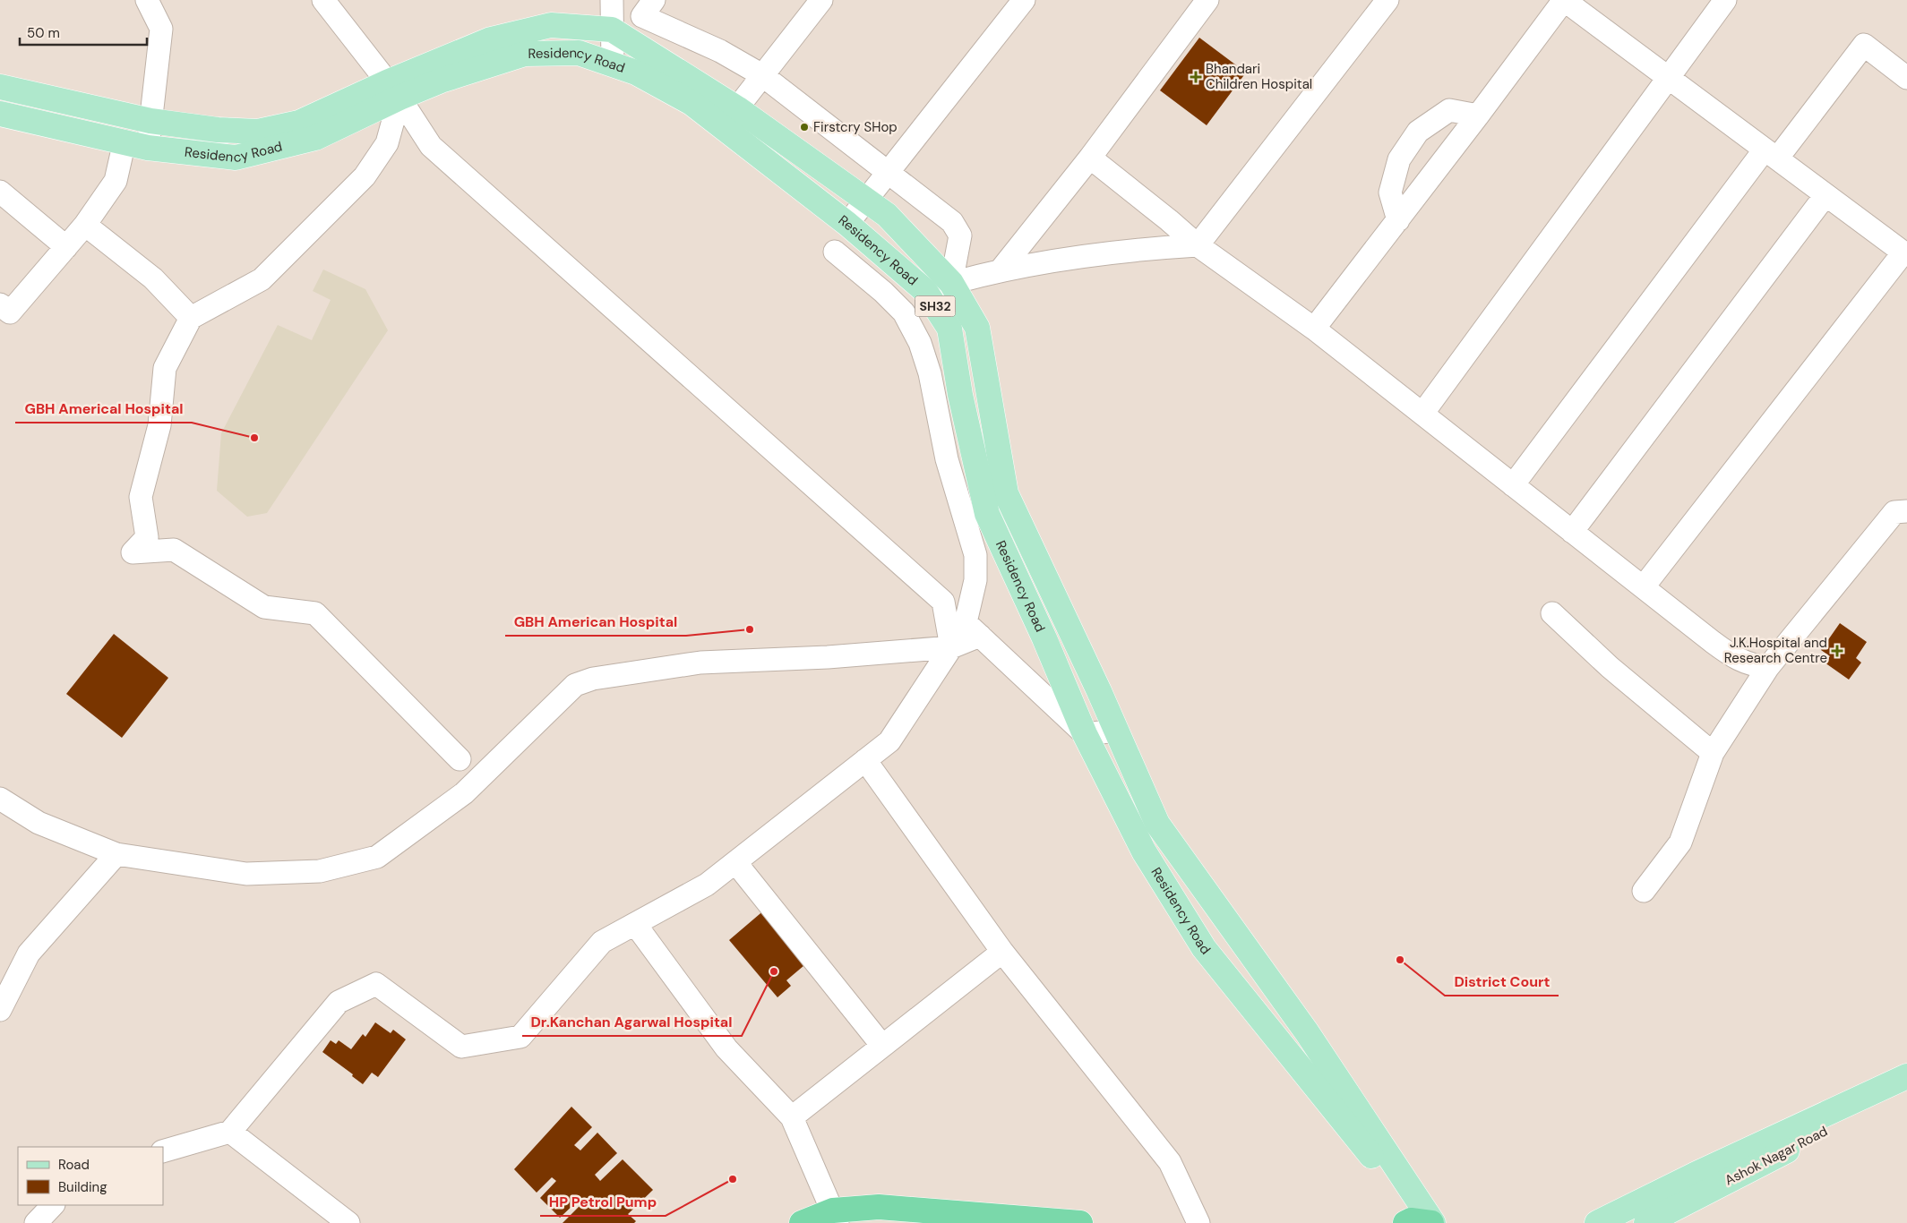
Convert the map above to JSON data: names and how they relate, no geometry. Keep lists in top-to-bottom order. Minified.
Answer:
{"streets":{"main road":["Residency Road","SH32","Ashok Nagar Road"]},"places":{"health":["Bhandari Children Hospital","J.K.Hospital and Research Centre"],"other":["Firstcry SHop","GBH Americal Hospital","GBH American Hospital","District Court","Dr.Kanchan Agarwal Hospital","HP Petrol Pump"]},"legend":["Road","Building"],"scale_bar":"50 m"}
